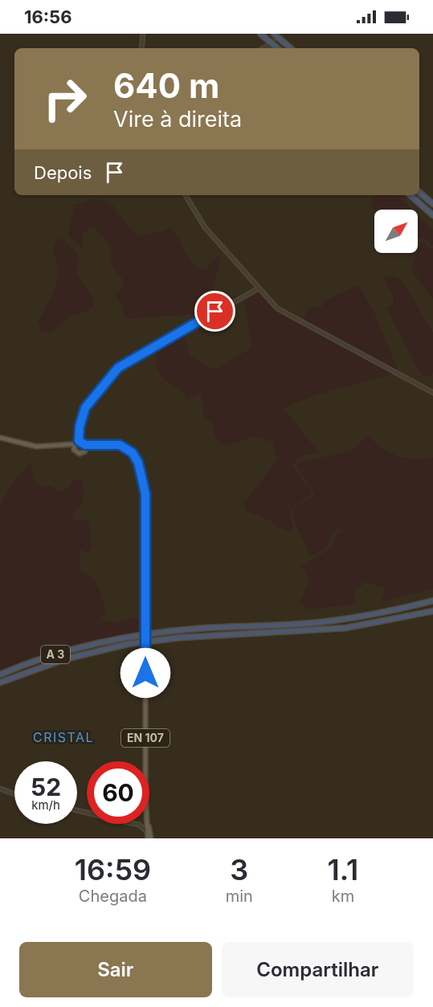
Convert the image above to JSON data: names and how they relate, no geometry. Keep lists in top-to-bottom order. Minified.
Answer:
{"streets":{"highway":["A 3"],"main road":["EN 107"]},"districts":["CRISTAL"],"north":"top right","page":{"status":"16:56","turn":["640 m","Vire à direita"],"then":"Depois","speed":"52 km/h","limit":"60","eta":["16:59","Chegada","3","min","1.1","km"],"buttons":["Sair","Compartilhar"]}}
